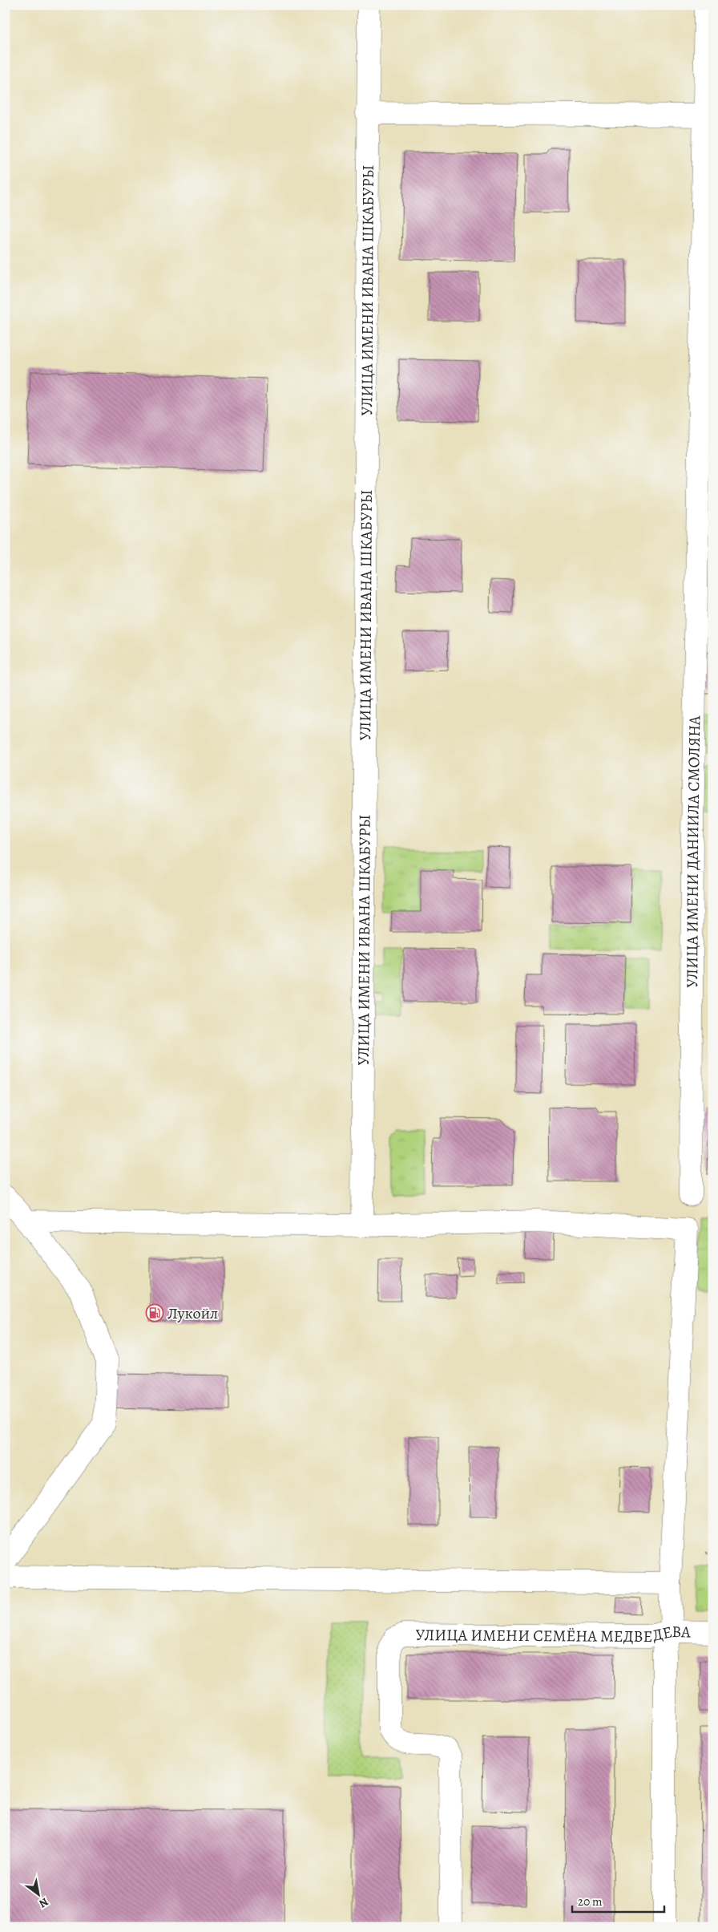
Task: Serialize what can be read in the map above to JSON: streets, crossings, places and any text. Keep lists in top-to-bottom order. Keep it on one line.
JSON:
{"streets":{"street":["УЛИЦА ИМЕНИ ИВАНА ШКАБУРЫ","УЛИЦА ИМЕНИ ДАНИИЛА СМОЛЯНА","УЛИЦА ИМЕНИ СЕМЁНА МЕДВЕДЕВА"]},"places":{"fuel station":["Лукойл"]},"scale_bar":"20 m","north":"bottom right"}
